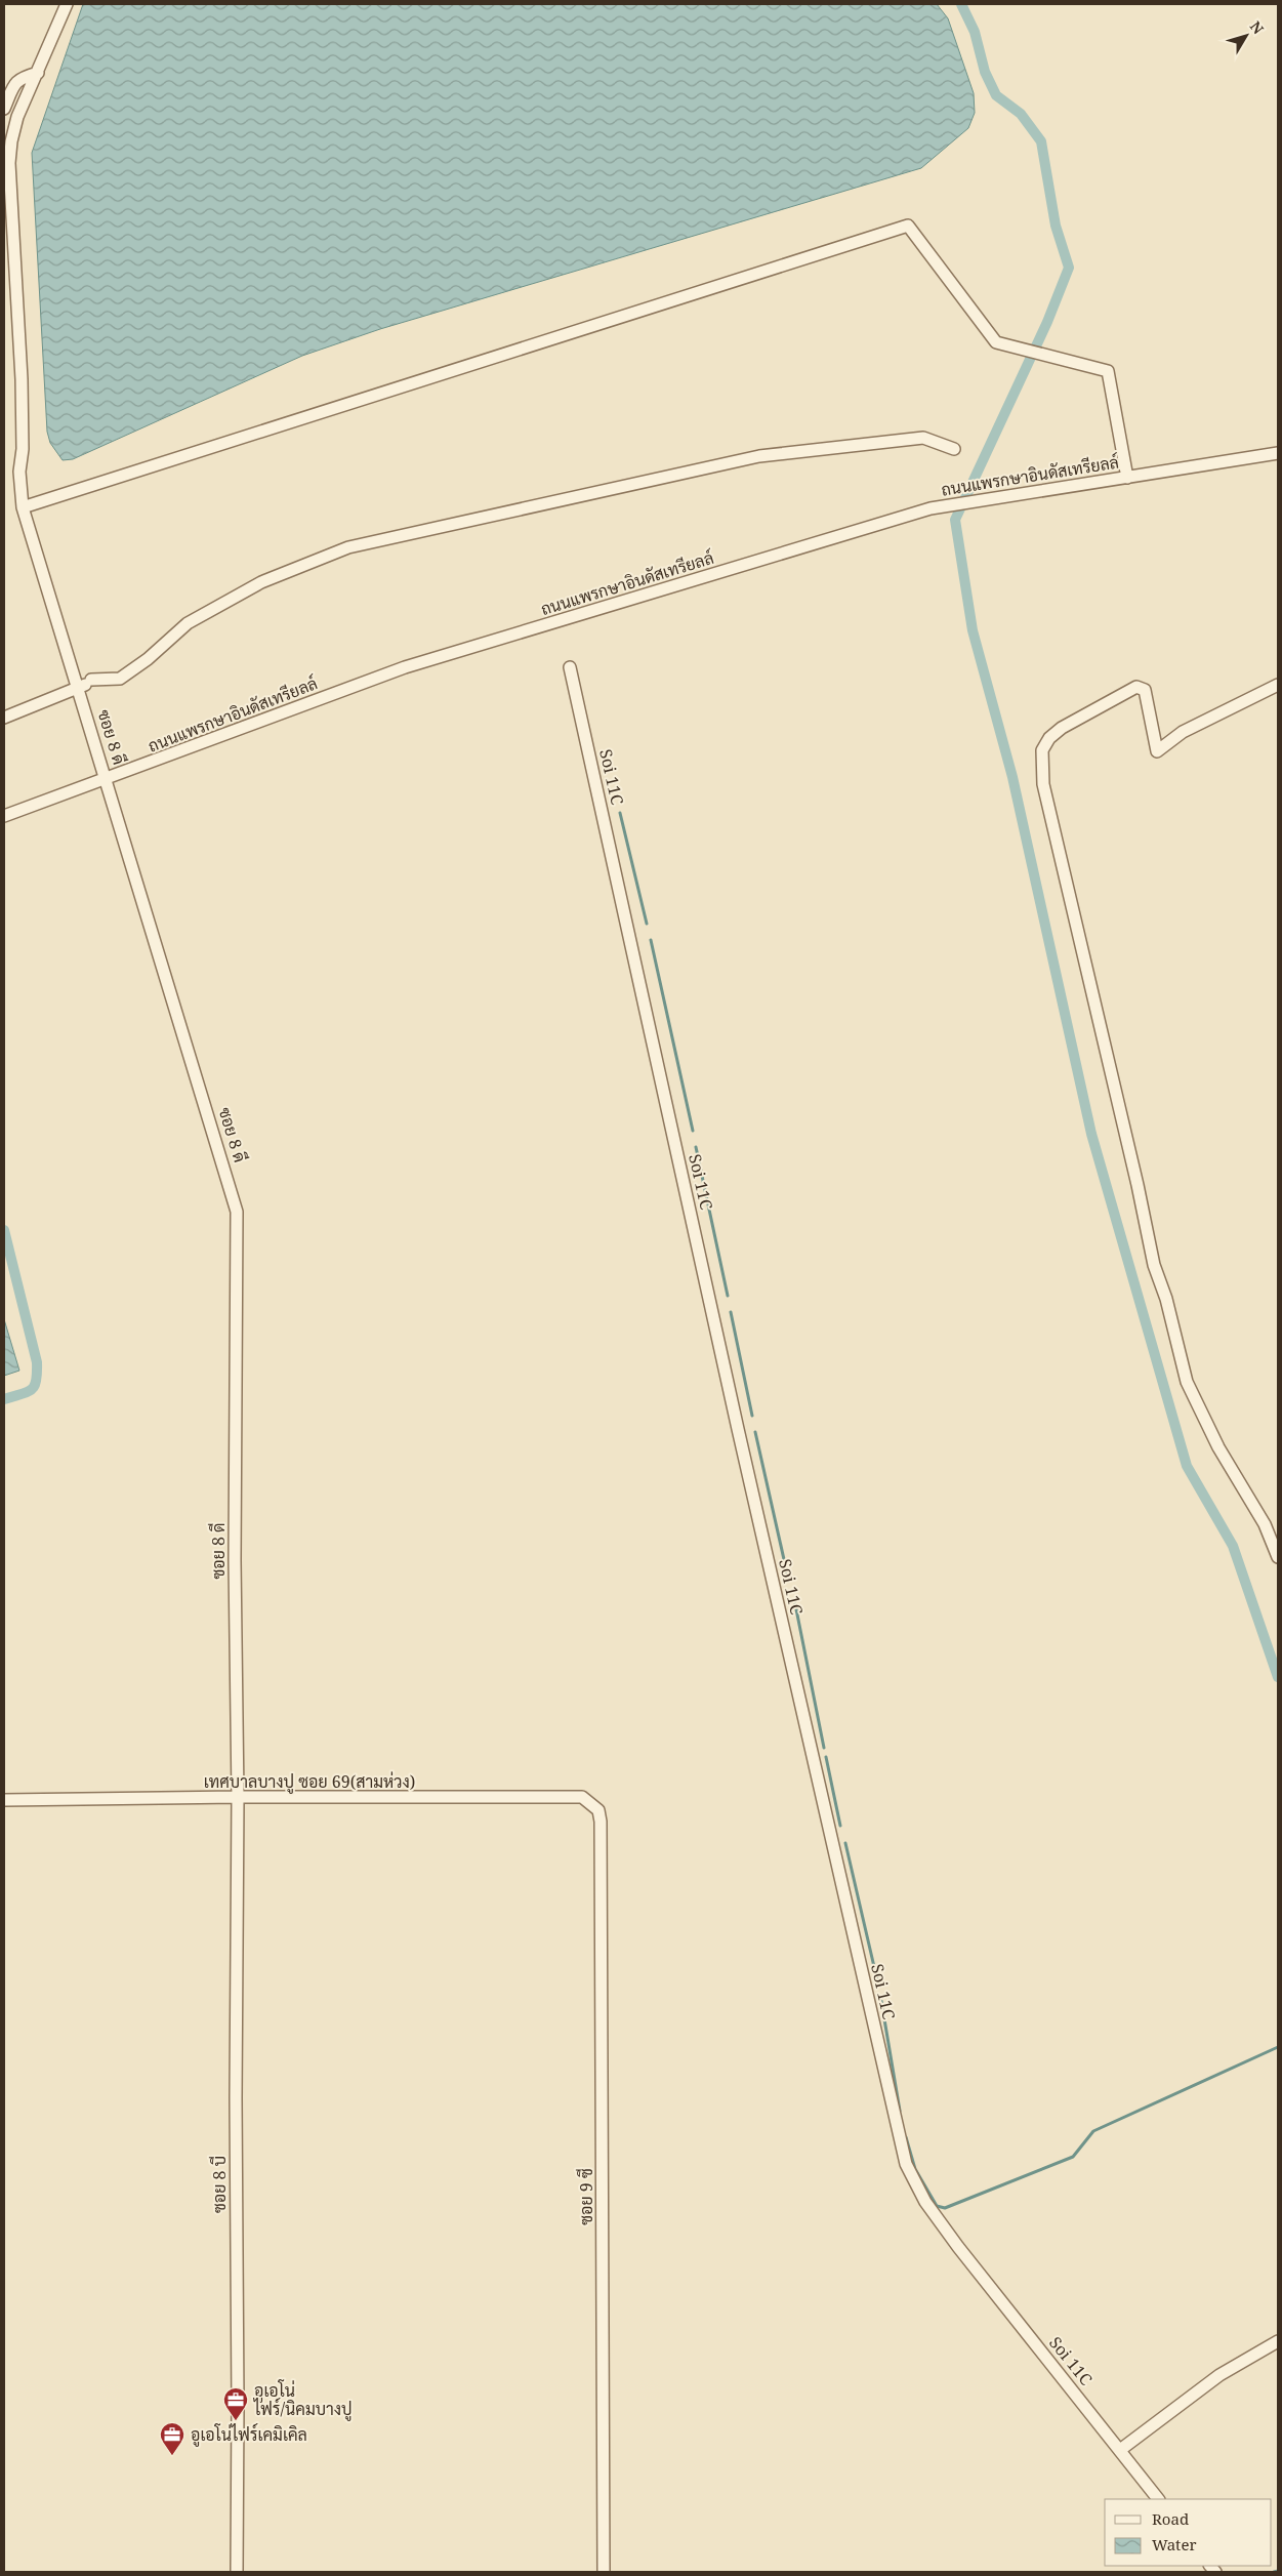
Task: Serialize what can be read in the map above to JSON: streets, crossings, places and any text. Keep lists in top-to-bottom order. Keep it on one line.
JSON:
{"streets":{"street":["ถนนแพรกษาอินดัสเทรียลล์","ซอย 8 ดี","Soi 11C","เทศบาลบางปู ซอย 69(สามห่วง)","ซอย 8 บี","ซอย 9 ซี"]},"crossings":[["ถนนแพรกษาอินดัสเทรียลล์","ซอย 8 ดี"],["ซอย 8 ดี","เทศบาลบางปู ซอย 69(สามห่วง)"],["ซอย 8 ดี","ซอย 8 บี"],["เทศบาลบางปู ซอย 69(สามห่วง)","ซอย 8 บี"],["เทศบาลบางปู ซอย 69(สามห่วง)","ซอย 9 ซี"]],"places":{"office":["อูเอโน่ ไฟร์/นิคมบางปู","อูเอโน่ไฟร์เคมิเคิล"]},"legend":["Road","Water"],"north":"top right"}
